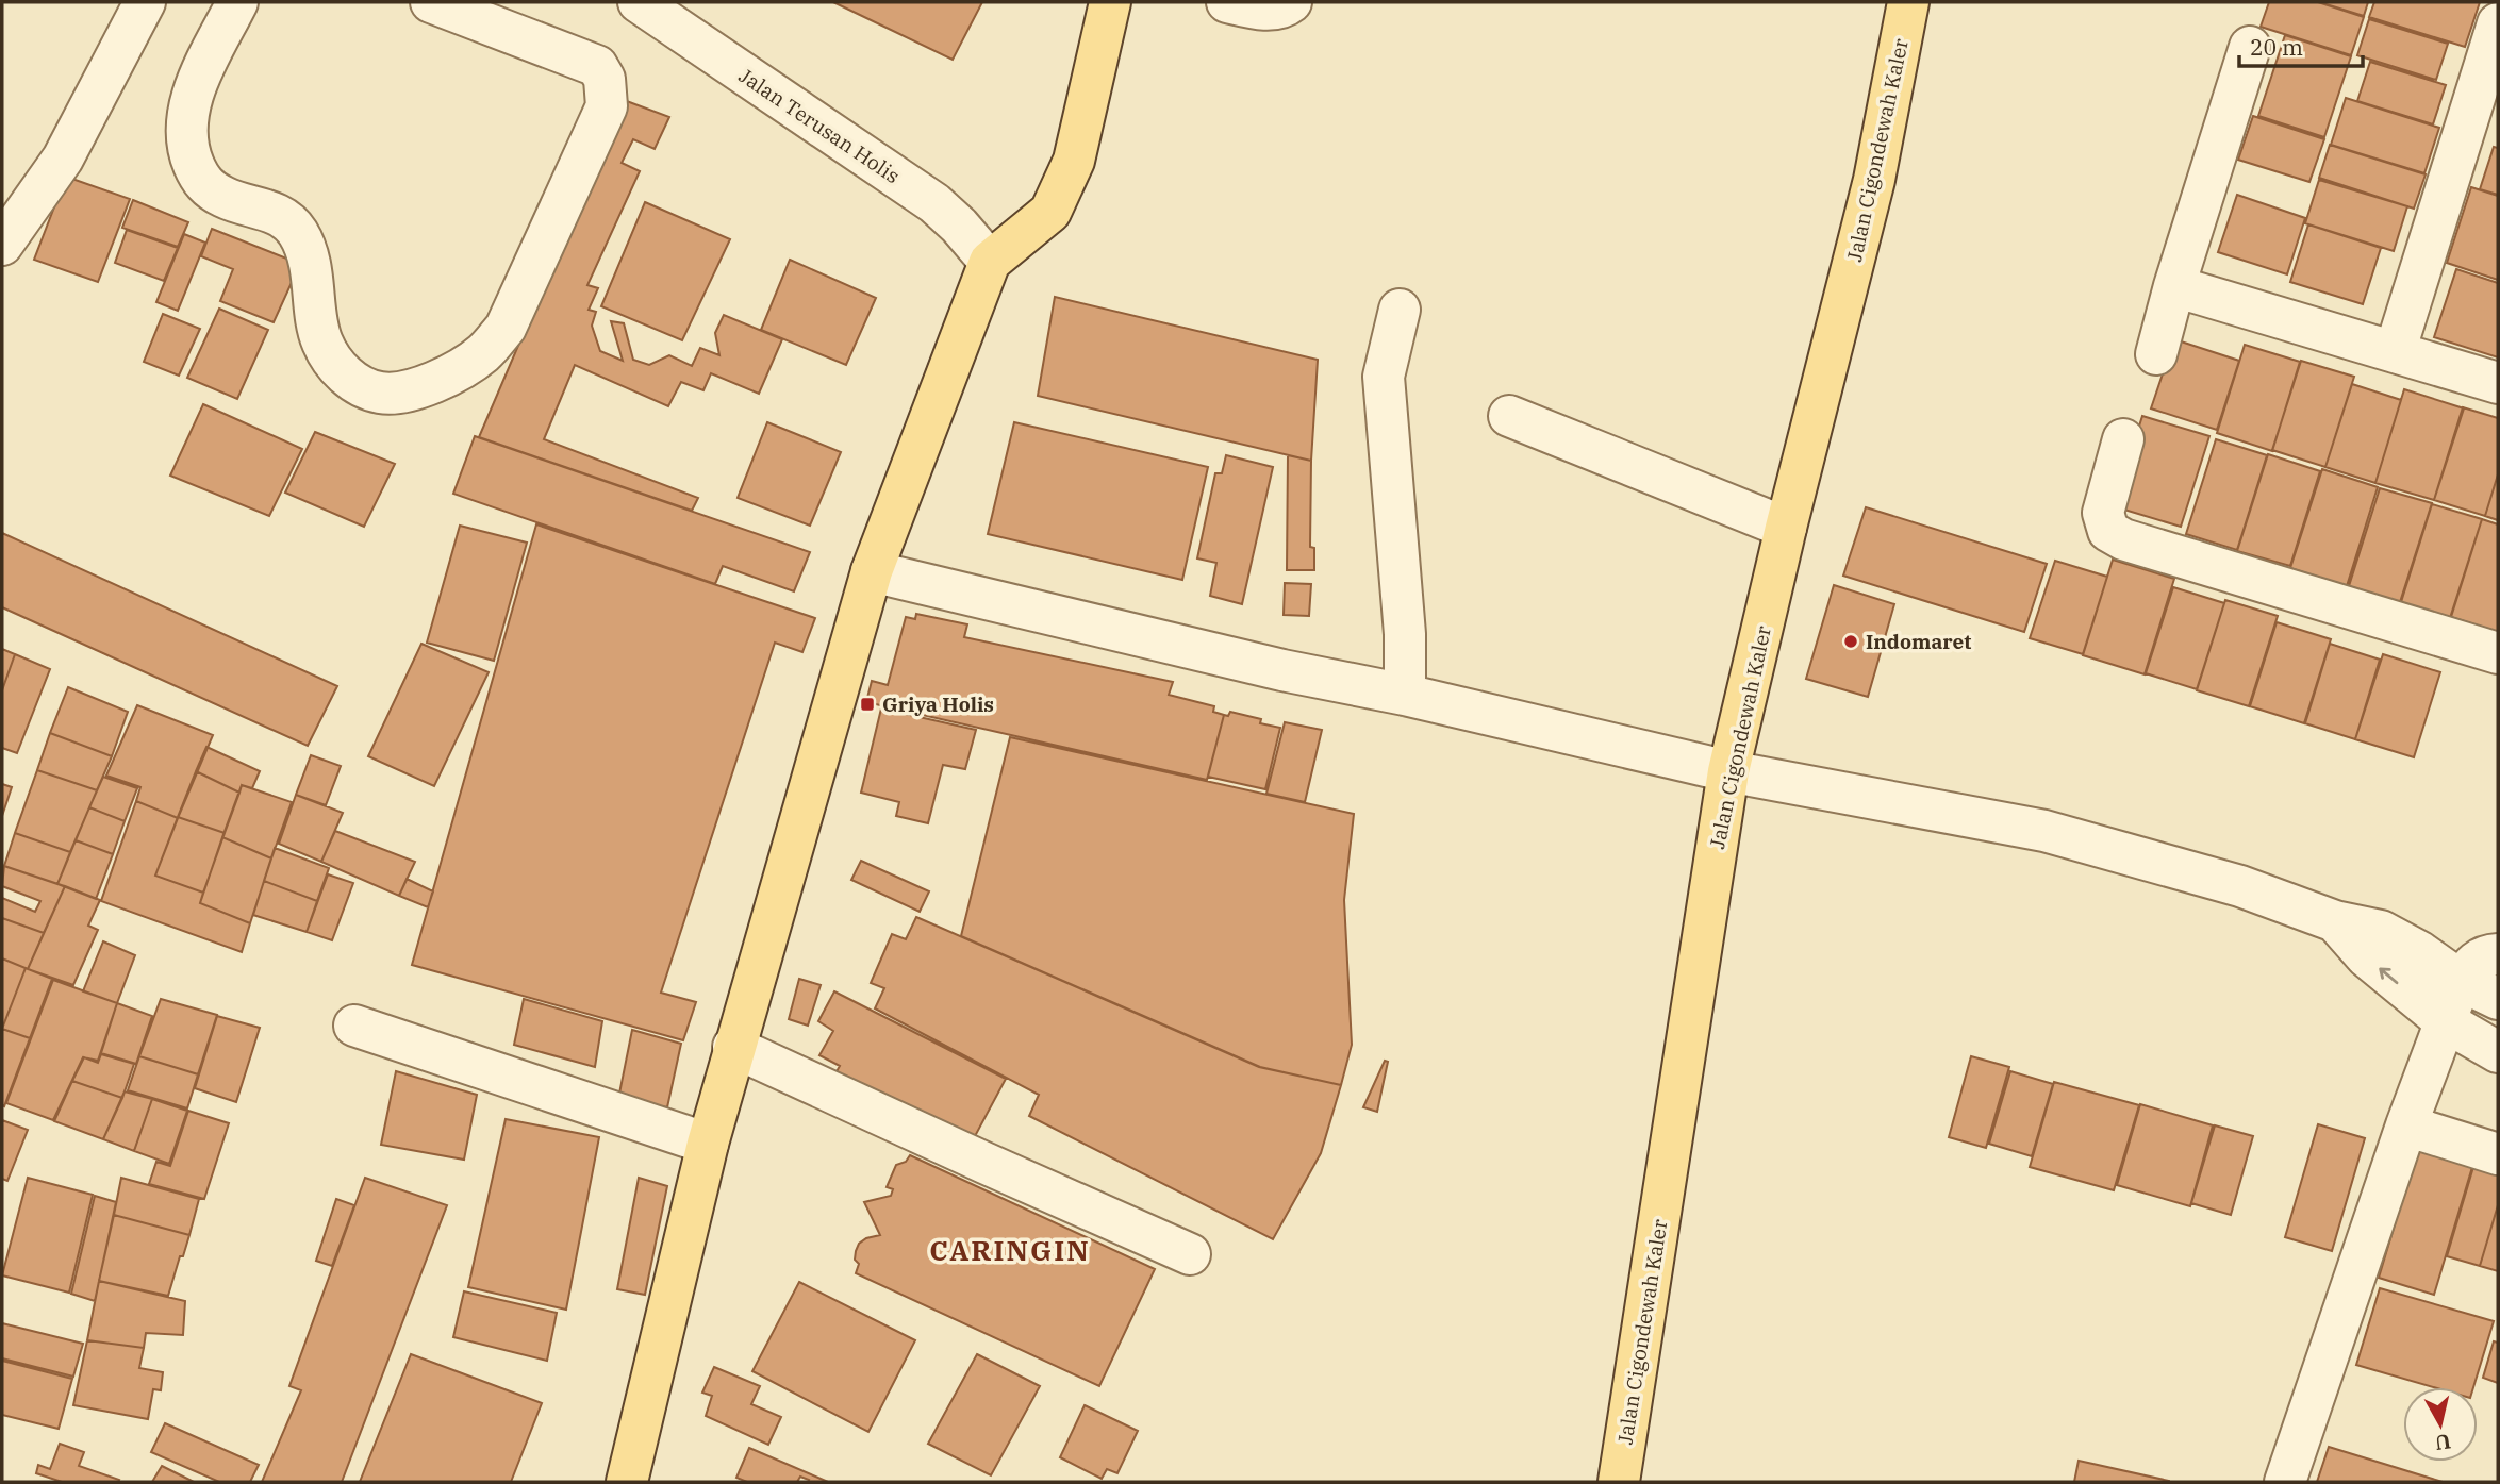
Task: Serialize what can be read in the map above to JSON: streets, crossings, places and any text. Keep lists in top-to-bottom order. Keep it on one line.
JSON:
{"streets":{"main road":["Jalan Cigondewah Kaler"],"street":["Jalan Terusan Holis"]},"districts":["CARINGIN"],"places":{"other":["Indomaret"],"transit":["Griya Holis"]},"scale_bar":"20 m","north":"bottom"}
